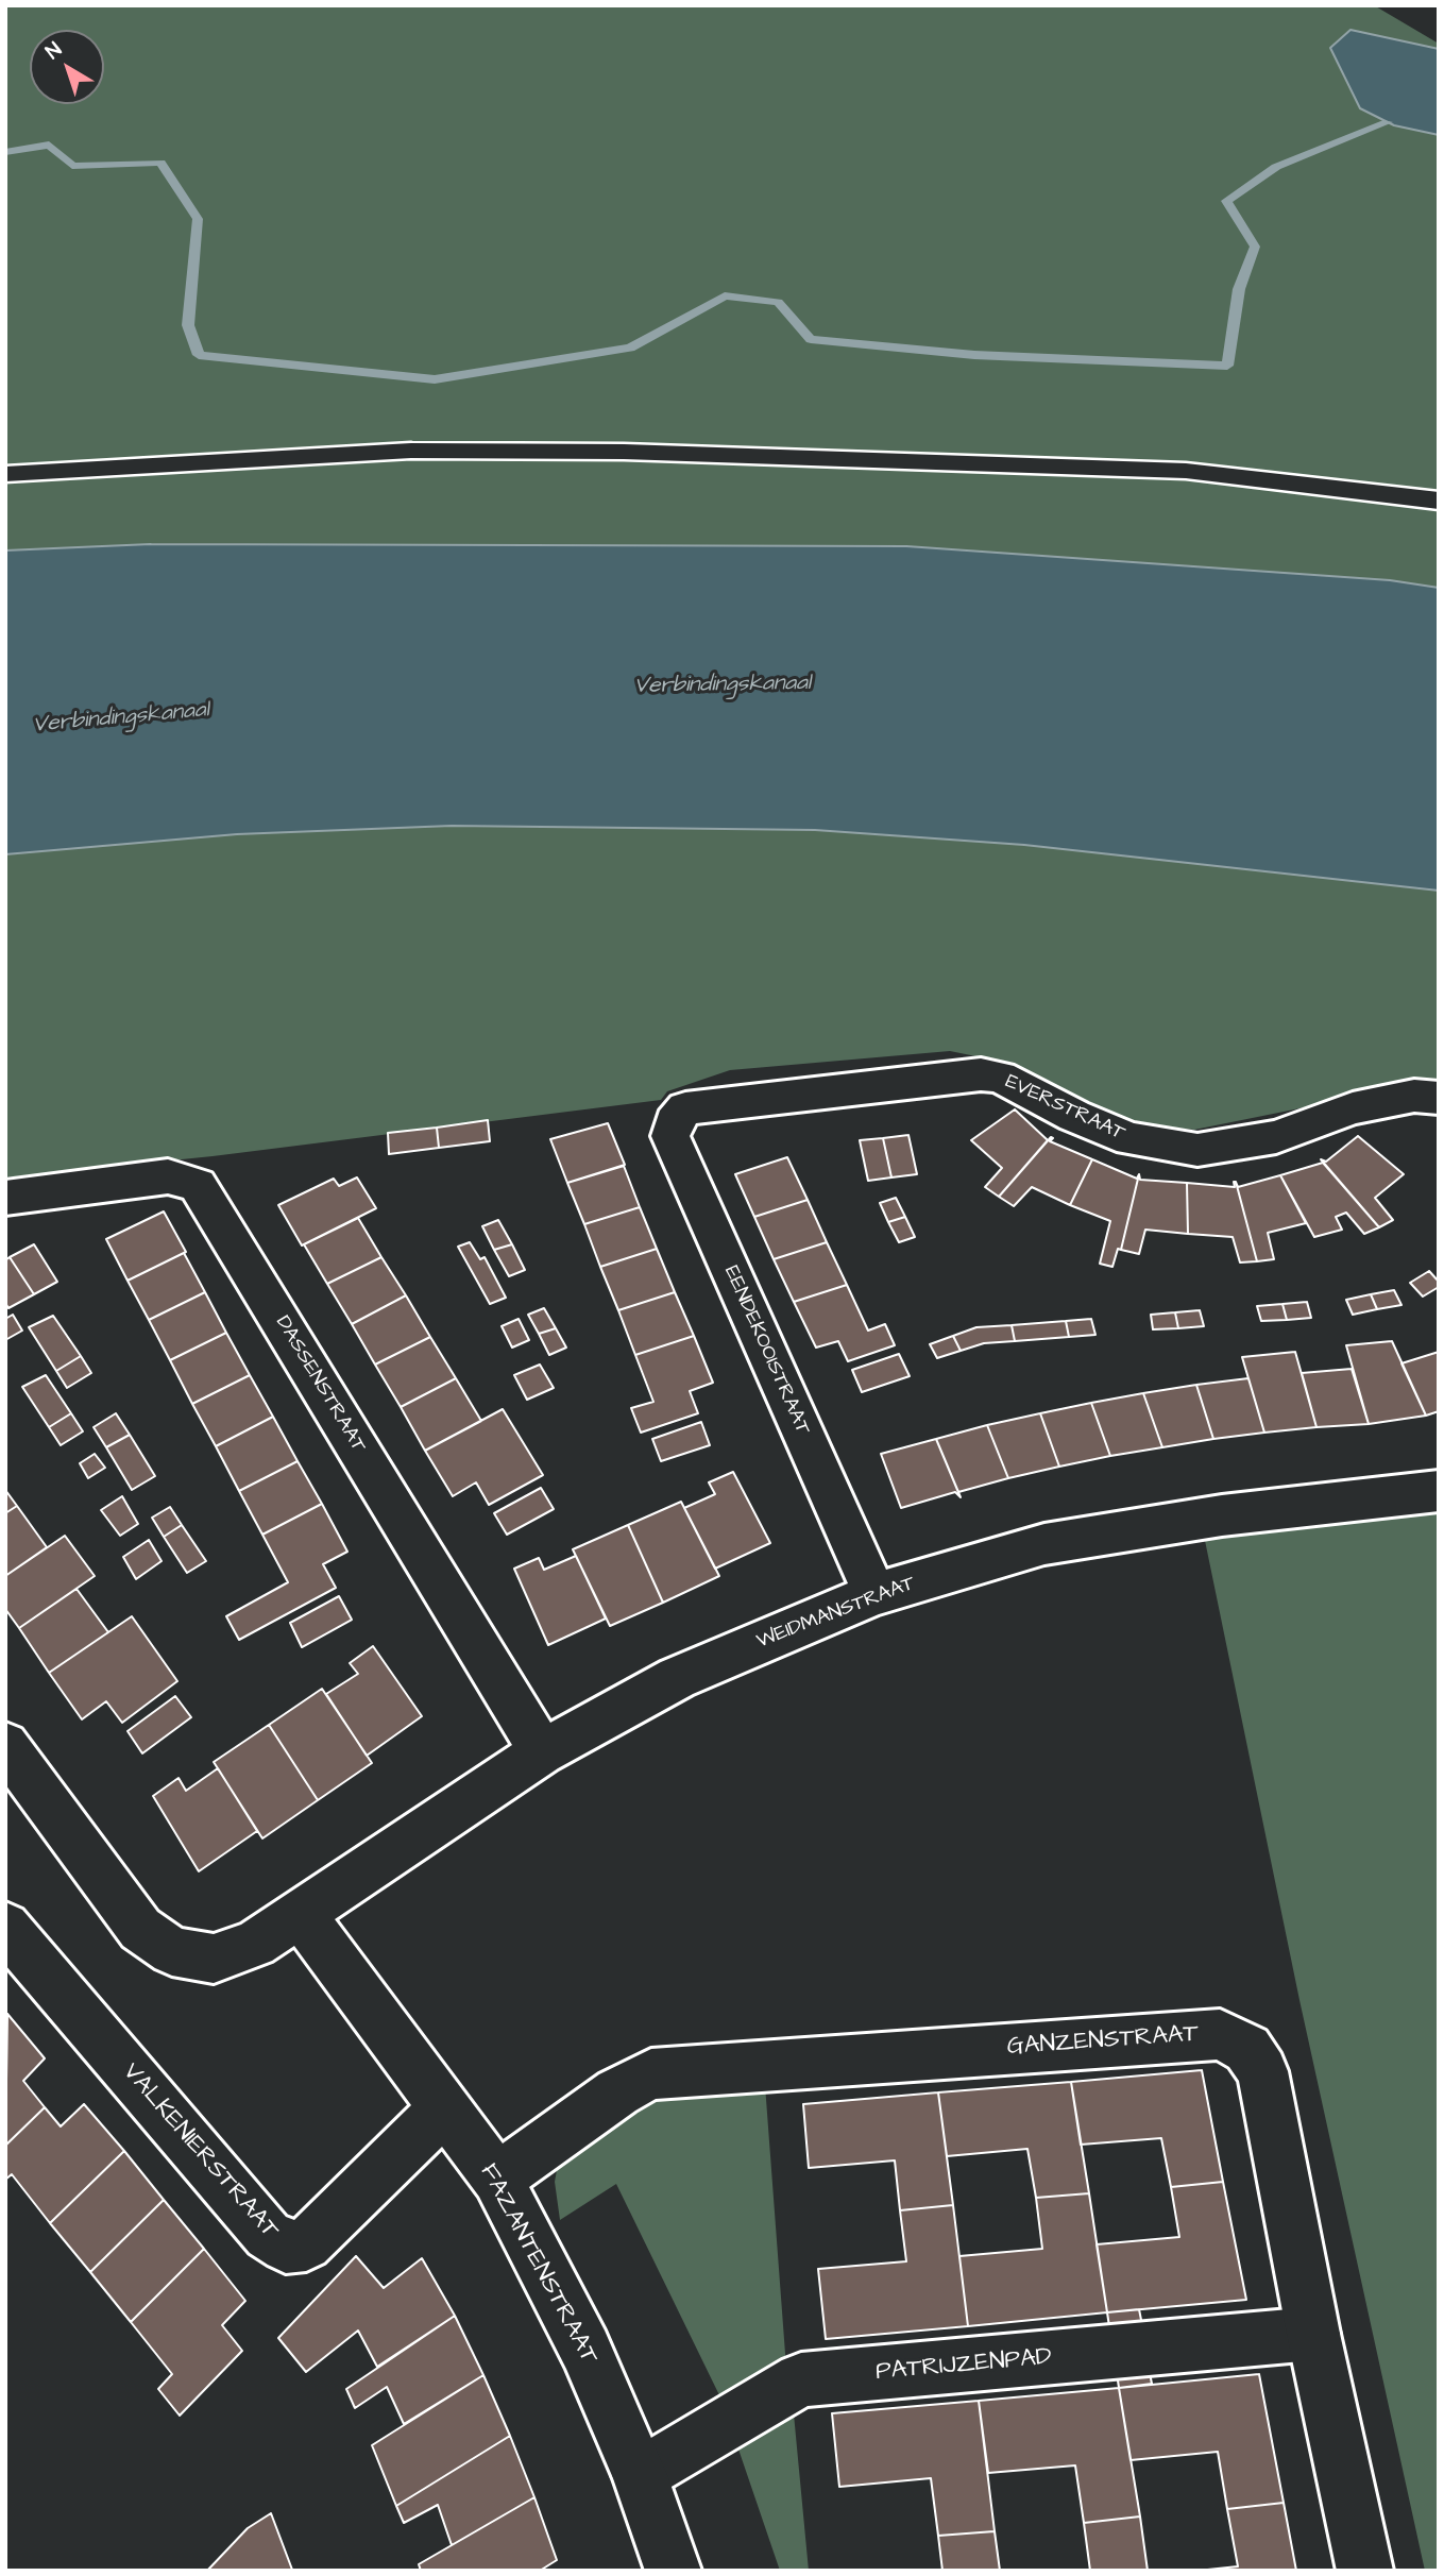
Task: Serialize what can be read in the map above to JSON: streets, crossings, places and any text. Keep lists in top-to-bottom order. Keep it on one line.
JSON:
{"streets":{"street":["EVERSTRAAT","EENDEKOOISTRAAT","DASSENSTRAAT","WEIDMANSTRAAT","GANZENSTRAAT","VALKENIERSTRAAT","FAZANTENSTRAAT","PATRIJZENPAD"]},"crossings":[["EVERSTRAAT","EENDEKOOISTRAAT"],["EENDEKOOISTRAAT","WEIDMANSTRAAT"],["DASSENSTRAAT","WEIDMANSTRAAT"],["WEIDMANSTRAAT","FAZANTENSTRAAT"],["GANZENSTRAAT","FAZANTENSTRAAT"],["GANZENSTRAAT","PATRIJZENPAD"],["VALKENIERSTRAAT","FAZANTENSTRAAT"],["FAZANTENSTRAAT","PATRIJZENPAD"]],"water":["Verbindingskanaal"],"north":"top left"}
